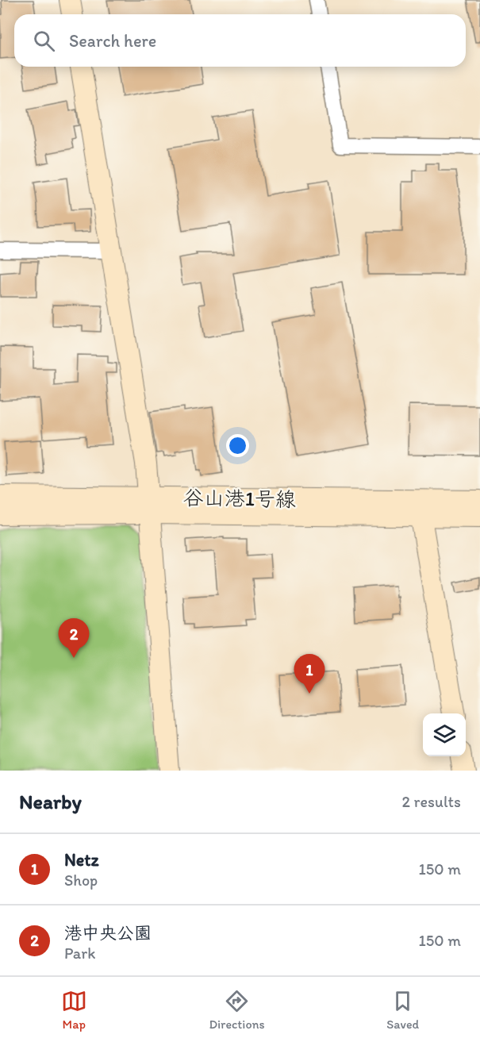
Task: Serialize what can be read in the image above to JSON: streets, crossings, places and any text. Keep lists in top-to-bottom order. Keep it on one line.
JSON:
{"streets":{"street":["谷山港1号線"]},"page":{"search":"Search here","pins":["2","1"],"heading":["Nearby","2 results"],"list":[{"mark":"1","name":"Netz","note":"Shop","value":"150 m"},{"mark":"2","name":"港中央公園","note":"Park","value":"150 m"}],"nav":["Map","Directions","Saved"]}}
